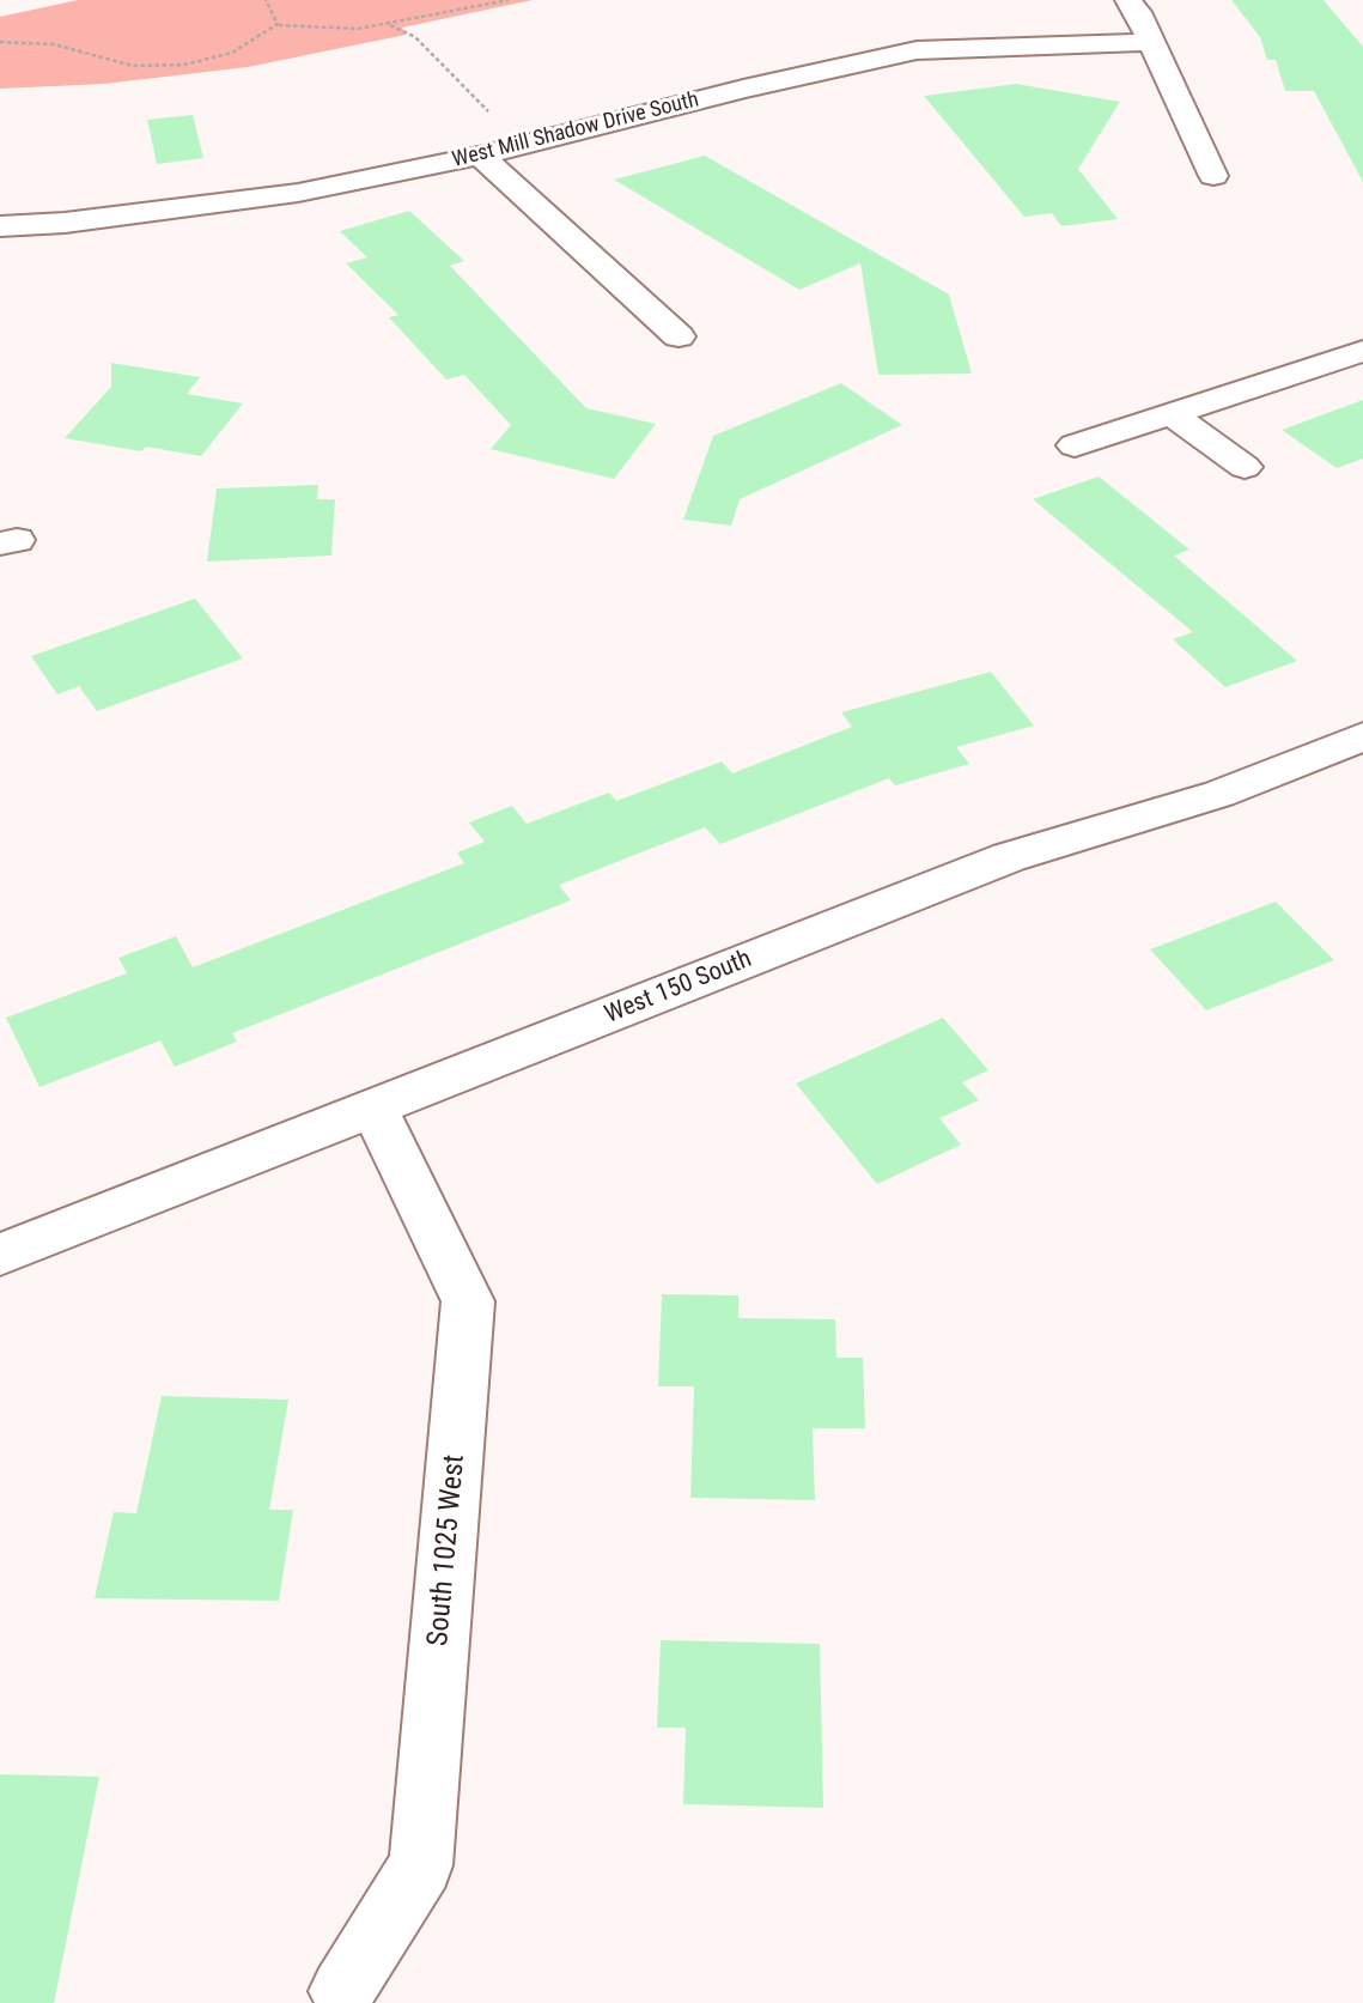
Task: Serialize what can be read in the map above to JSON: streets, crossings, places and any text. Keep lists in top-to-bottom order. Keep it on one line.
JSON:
{"streets":{"street":["West Mill Shadow Drive South","West 150 South","South 1025 West"]},"crossings":[["West 150 South","South 1025 West"]]}
